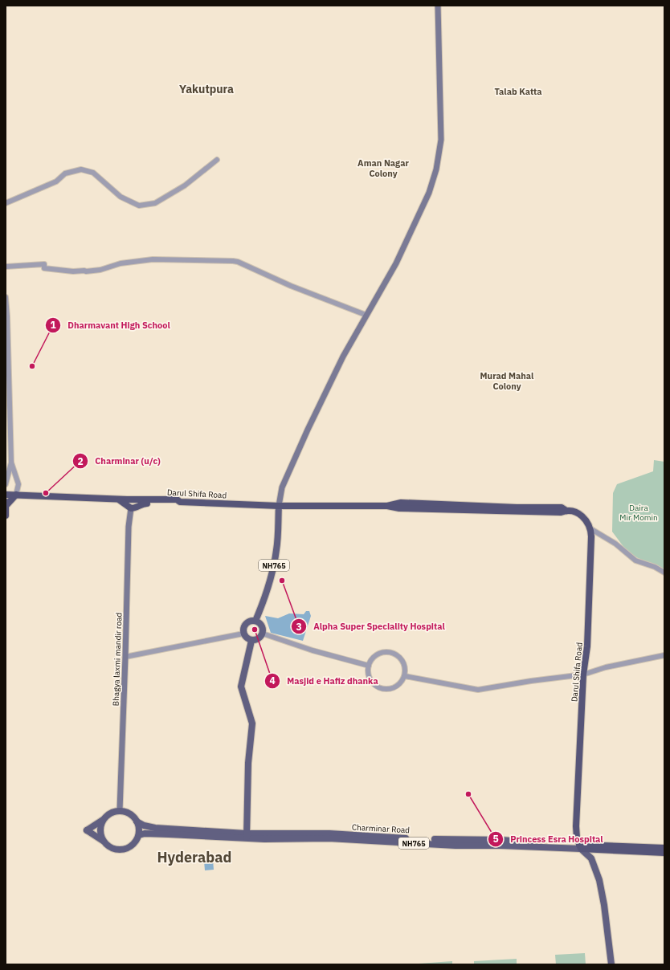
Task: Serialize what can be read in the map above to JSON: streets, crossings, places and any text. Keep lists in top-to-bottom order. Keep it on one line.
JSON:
{"streets":{"highway":["Darul Shifa Road","NH765","Charminar Road"],"main road":["Bhagya laxmi mandir road"]},"crossings":[["Darul Shifa Road","NH765"],["Darul Shifa Road","Charminar Road"],["Bhagya laxmi mandir road","Charminar Road"]],"districts":["Yakutpura","Talab Katta","Aman Nagar Colony","Murad Mahal Colony","Hyderabad"],"parks":["Daira Mir Momin"],"places":["Dharmavant High School","Charminar (u/c)","Alpha Super Speciality Hospital","Masjid e Hafiz dhanka","Princess Esra Hospital"]}
